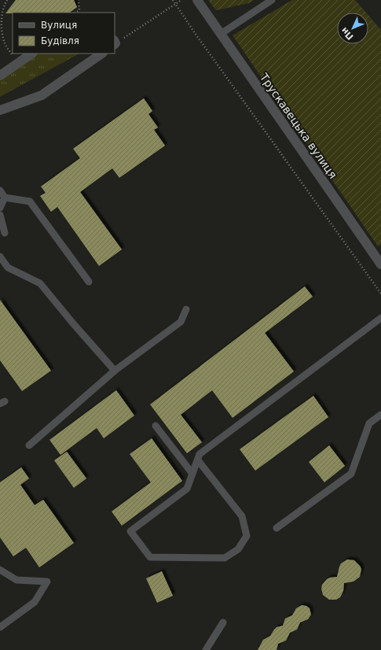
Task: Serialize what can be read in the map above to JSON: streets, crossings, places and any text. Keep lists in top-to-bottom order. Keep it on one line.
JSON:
{"streets":{"street":["Трускавецька вулиця"]},"legend":["Вулиця","Будівля"],"north":"bottom left"}
